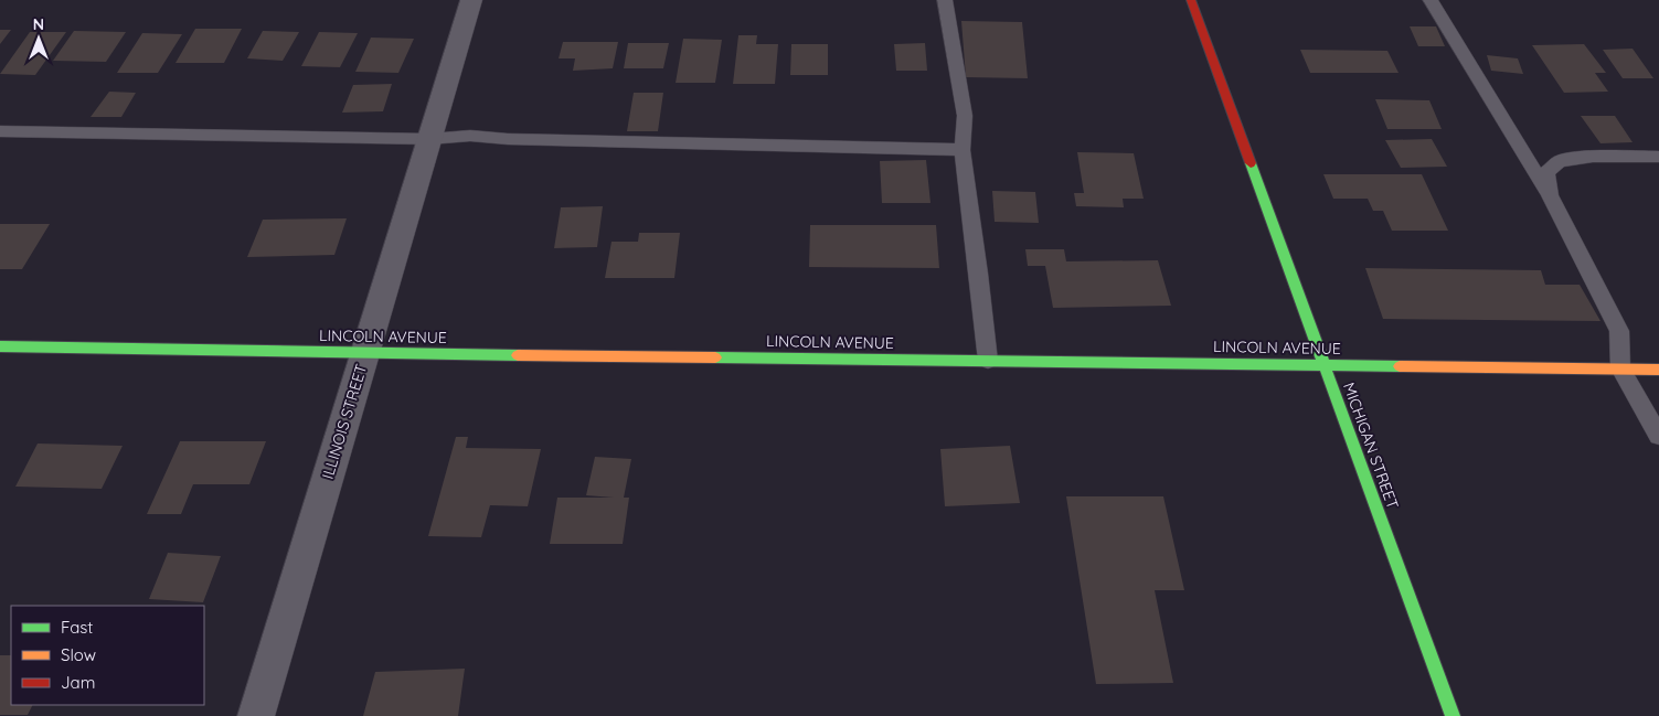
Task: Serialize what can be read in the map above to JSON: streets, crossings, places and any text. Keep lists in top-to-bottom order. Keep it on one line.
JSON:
{"streets":{"street":["LINCOLN AVENUE","ILLINOIS STREET","MICHIGAN STREET"]},"crossings":[["LINCOLN AVENUE","ILLINOIS STREET"],["LINCOLN AVENUE","MICHIGAN STREET"]],"legend":["Fast","Slow","Jam"],"north":"top"}
